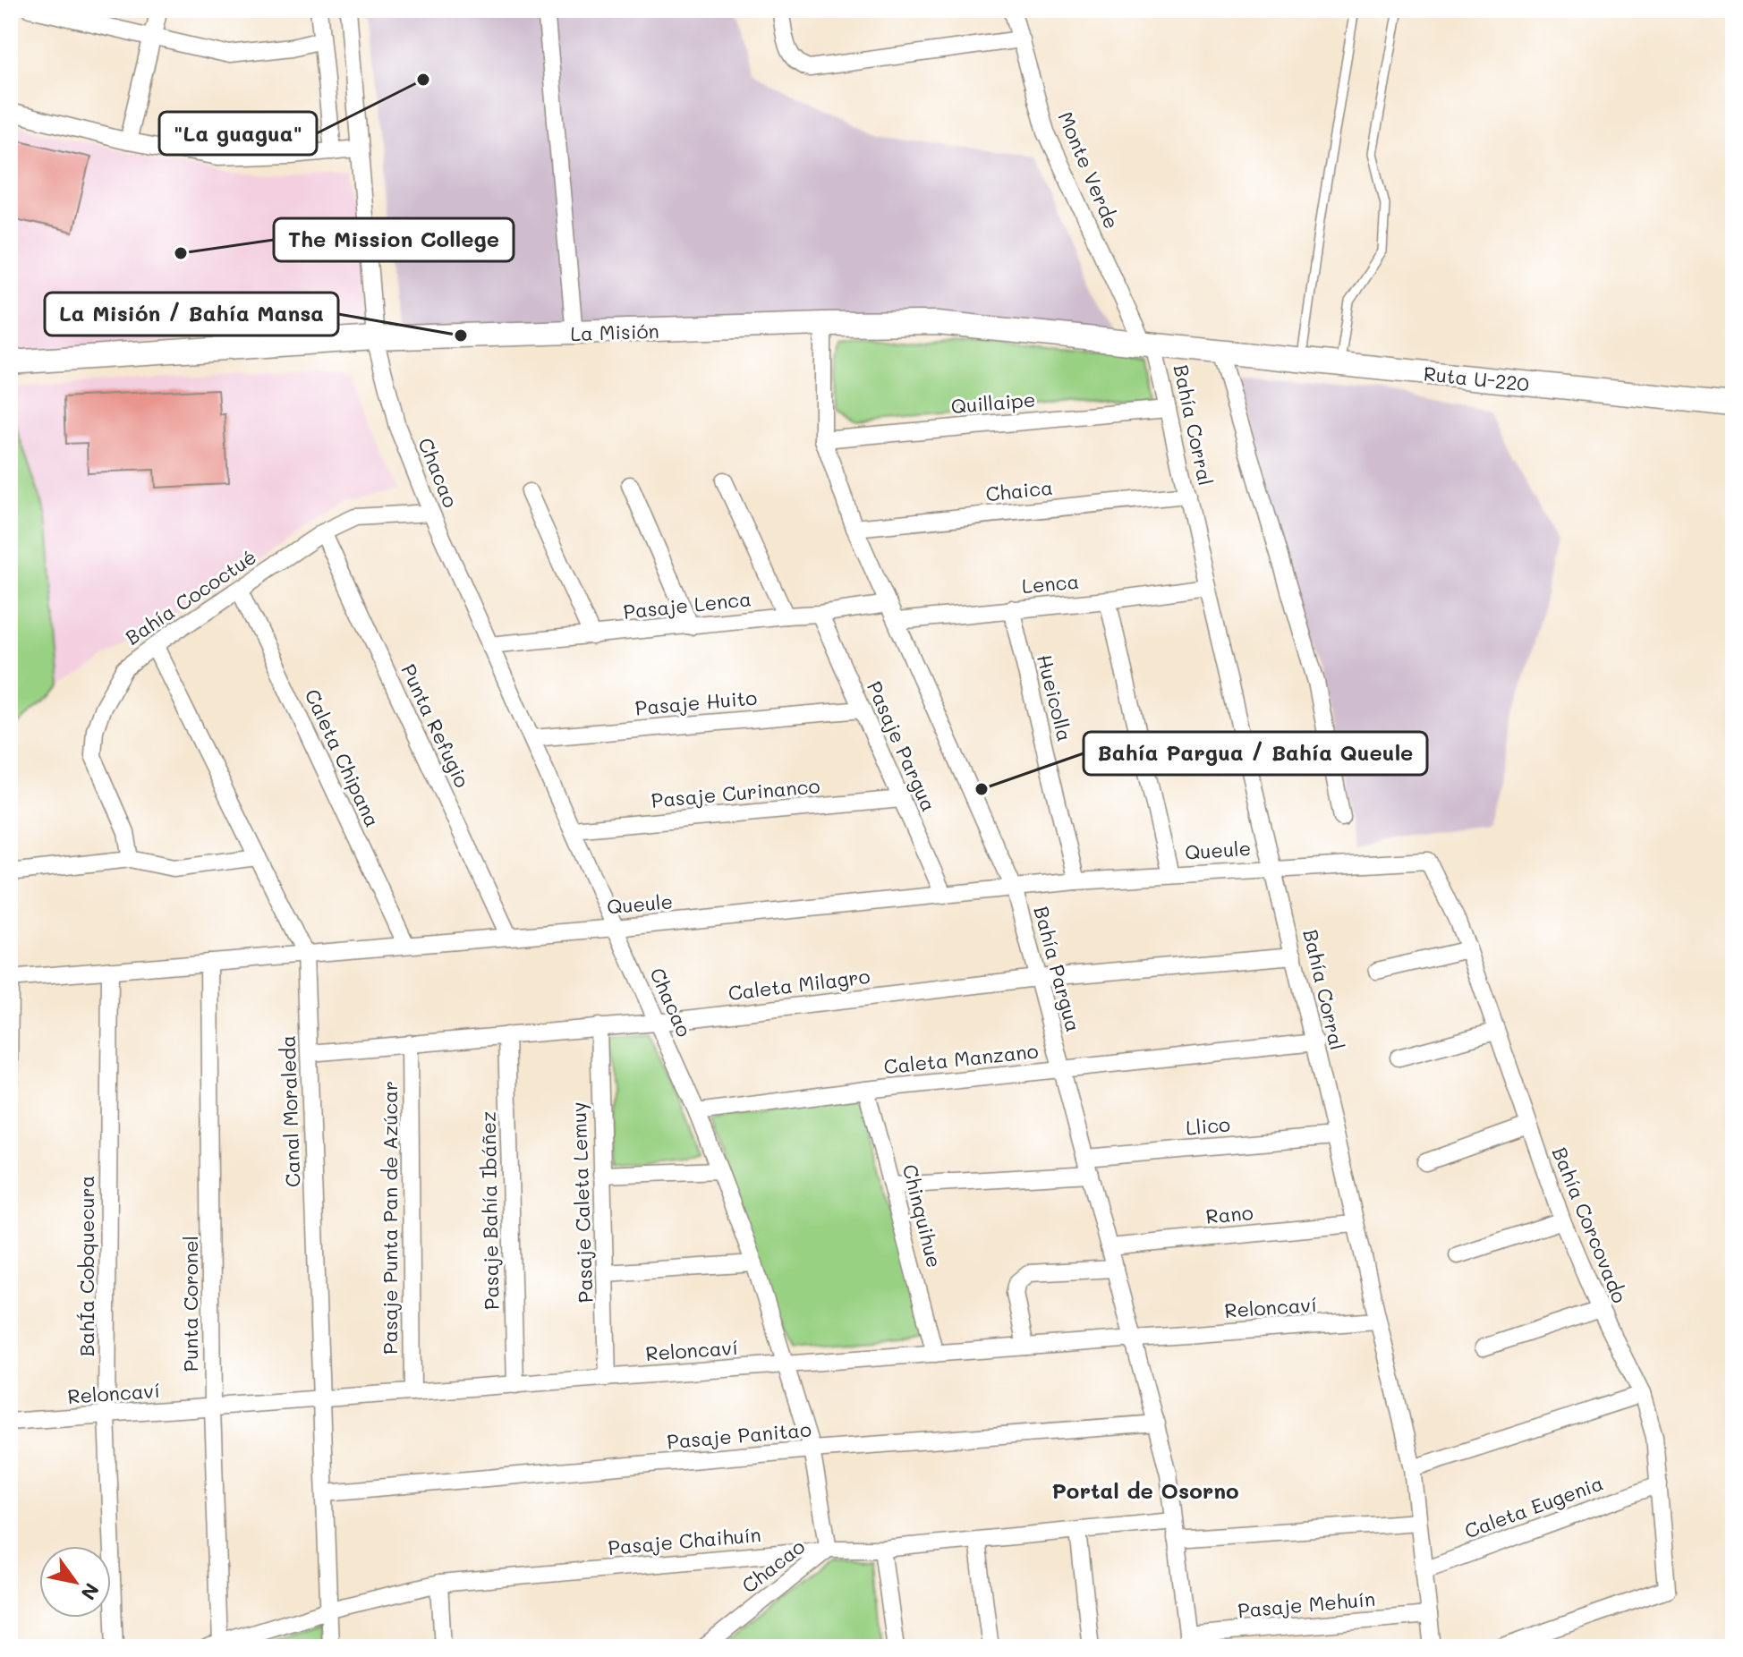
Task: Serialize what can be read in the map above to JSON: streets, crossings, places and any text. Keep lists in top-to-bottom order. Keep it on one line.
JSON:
{"streets":{"street":["Monte Verde","La Misión","Ruta U-220","Quillaipe","Bahía Corral","Chacao","Chaica","Lenca","Bahía Cococtué","Pasaje Lenca","Hueicolla","Pasaje Huito","Punta Refugio","Pasaje Pargua","Caleta Chipana","Pasaje Curinanco","Queule","Bahía Pargua","Caleta Milagro","Caleta Manzano","Canal Moraleda","Llico","Pasaje Caleta Lemuy","Pasaje Bahía Ibáñez","Rano","Chinquihue","Pasaje Punta Pan de Azúcar","Bahía Corcovado","BahÍa Cobquecura","Punta Coronel","Reloncaví","Pasaje Panitao","Caleta Eugenia","Pasaje Chaihuín","Pasaje Mehuín"]},"crossings":[["Monte Verde","La Misión"],["Monte Verde","Bahía Corral"],["La Misión","Ruta U-220"],["La Misión","Bahía Corral"],["La Misión","Chacao"],["La Misión","Bahía Pargua"],["Quillaipe","Bahía Corral"],["Quillaipe","Bahía Pargua"],["Bahía Corral","Chaica"],["Bahía Corral","Lenca"],["Bahía Corral","Queule"],["Bahía Corral","Caleta Milagro"],["Bahía Corral","Caleta Manzano"],["Bahía Corral","Llico"],["Bahía Corral","Rano"],["Bahía Corral","Bahía Corcovado"],["Bahía Corral","Reloncaví"],["Bahía Corral","Caleta Eugenia"],["Bahía Corral","Pasaje Mehuín"],["Chacao","Bahía Cococtué"],["Chacao","Pasaje Lenca"],["Chacao","Pasaje Huito"],["Chacao","Pasaje Curinanco"],["Chacao","Queule"],["Chacao","Caleta Milagro"],["Chacao","Caleta Manzano"],["Chacao","Reloncaví"],["Chacao","Pasaje Panitao"],["Chacao","Pasaje Chaihuín"],["Chaica","Bahía Pargua"],["Lenca","Hueicolla"],["Lenca","Bahía Pargua"],["Bahía Cococtué","Punta Refugio"],["Bahía Cococtué","Caleta Chipana"],["Bahía Cococtué","Canal Moraleda"],["Pasaje Lenca","Pasaje Pargua"],["Pasaje Lenca","Bahía Pargua"],["Hueicolla","Queule"],["Pasaje Huito","Pasaje Pargua"],["Punta Refugio","Queule"],["Pasaje Pargua","Pasaje Curinanco"],["Pasaje Pargua","Queule"],["Caleta Chipana","Queule"],["Queule","Bahía Pargua"],["Queule","Canal Moraleda"],["Queule","Bahía Corcovado"],["Queule","BahÍa Cobquecura"],["Queule","Punta Coronel"],["Bahía Pargua","Caleta Milagro"],["Bahía Pargua","Caleta Manzano"],["Bahía Pargua","Llico"],["Bahía Pargua","Rano"],["Bahía Pargua","Reloncaví"],["Bahía Pargua","Pasaje Panitao"],["Bahía Pargua","Pasaje Chaihuín"],["Bahía Pargua","Pasaje Mehuín"],["Caleta Milagro","Canal Moraleda"],["Caleta Milagro","Pasaje Caleta Lemuy"],["Caleta Milagro","Pasaje Bahía Ibáñez"],["Caleta Milagro","Pasaje Punta Pan de Azúcar"],["Caleta Manzano","Chinquihue"],["Canal Moraleda","Reloncaví"],["Canal Moraleda","Pasaje Panitao"],["Canal Moraleda","Pasaje Chaihuín"],["Llico","Chinquihue"],["Pasaje Caleta Lemuy","Reloncaví"],["Pasaje Bahía Ibáñez","Reloncaví"],["Chinquihue","Reloncaví"],["Pasaje Punta Pan de Azúcar","Reloncaví"],["Bahía Corcovado","Caleta Eugenia"],["BahÍa Cobquecura","Reloncaví"],["Punta Coronel","Reloncaví"],["Punta Coronel","Pasaje Chaihuín"]],"districts":["Portal de Osorno"],"places":["\"La guagua\"","The Mission College","La Misión / Bahía Mansa","Bahía Pargua / Bahía Queule"],"north":"bottom right"}
